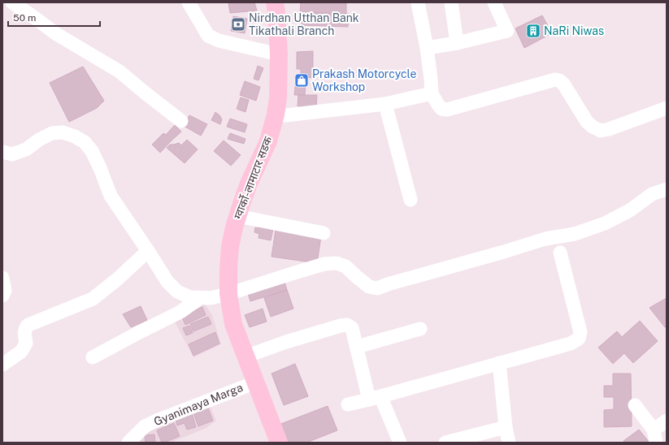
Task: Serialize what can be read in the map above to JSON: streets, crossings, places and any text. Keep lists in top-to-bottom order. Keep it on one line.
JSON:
{"streets":{"main road":["ग्वार्को-लामाटार सडक"],"street":["Gyanimaya Marga"]},"crossings":[["ग्वार्को-लामाटार सडक","Gyanimaya Marga"]],"places":{"bank":["Nirdhan Utthan Bank Tikathali Branch"],"building":["NaRi Niwas"],"shop":["Prakash Motorcycle Workshop"]},"scale_bar":"50 m"}
